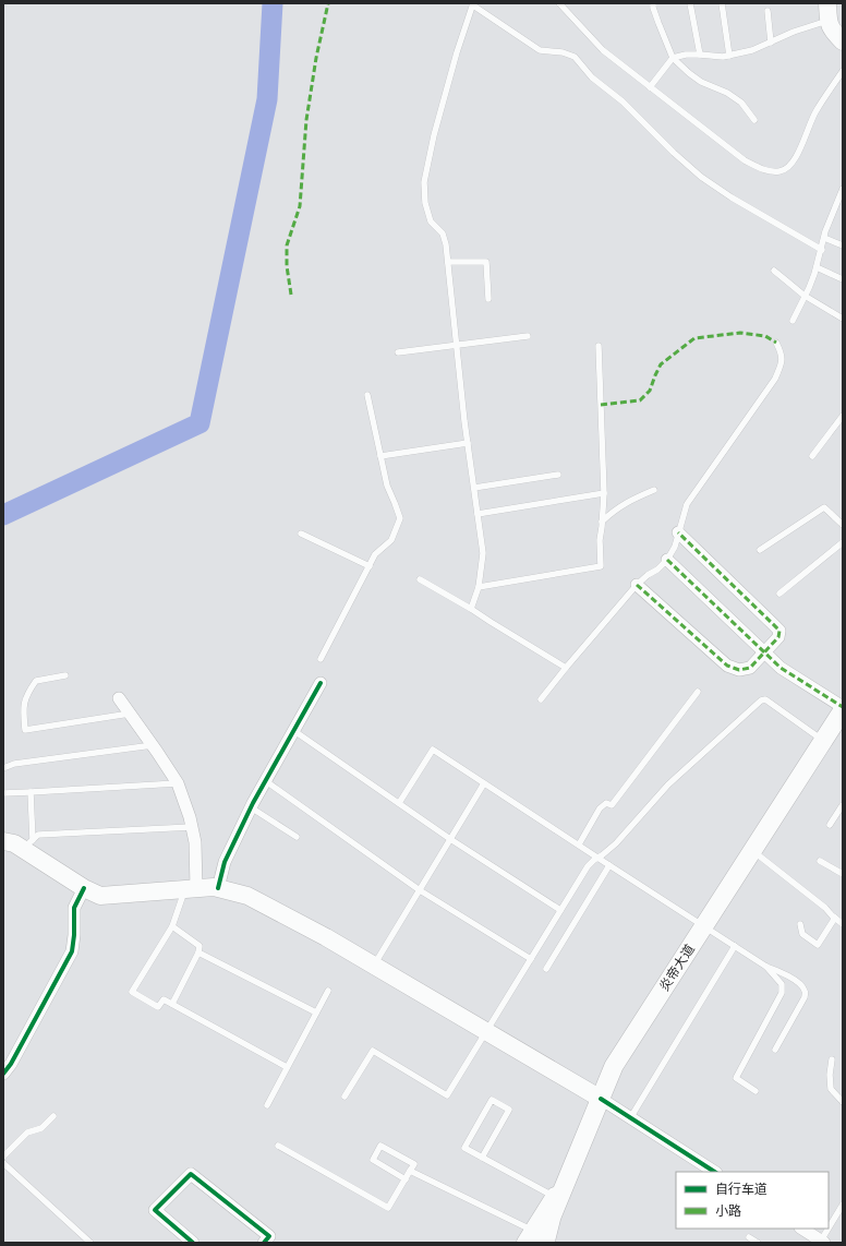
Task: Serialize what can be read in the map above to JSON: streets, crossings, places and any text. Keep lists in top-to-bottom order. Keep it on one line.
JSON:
{"streets":{"main road":["炎帝大道"]},"legend":["自行车道","小路"]}
